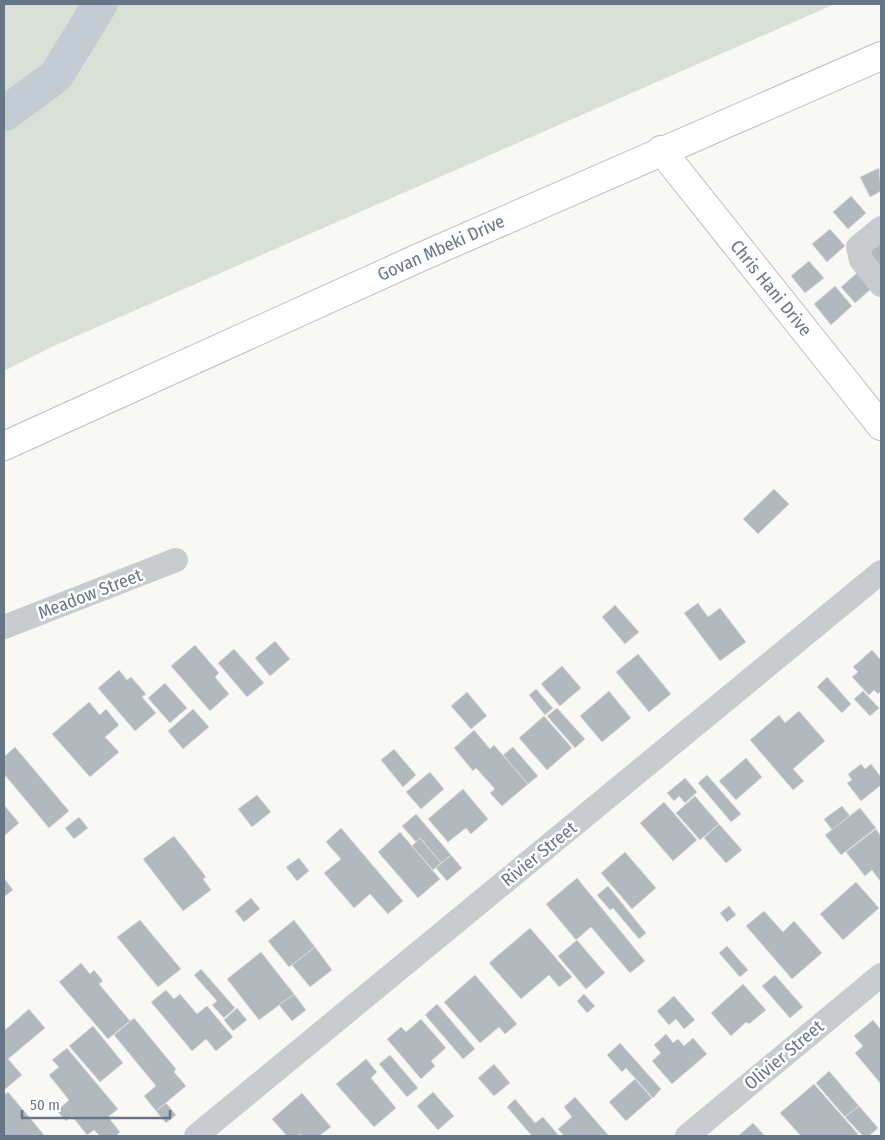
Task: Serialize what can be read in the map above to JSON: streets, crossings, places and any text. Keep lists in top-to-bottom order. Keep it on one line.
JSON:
{"streets":{"main road":["Govan Mbeki Drive","Chris Hani Drive"],"street":["Meadow Street","Rivier Street","Olivier Street"]},"crossings":[["Govan Mbeki Drive","Chris Hani Drive"]],"scale_bar":"50 m"}
